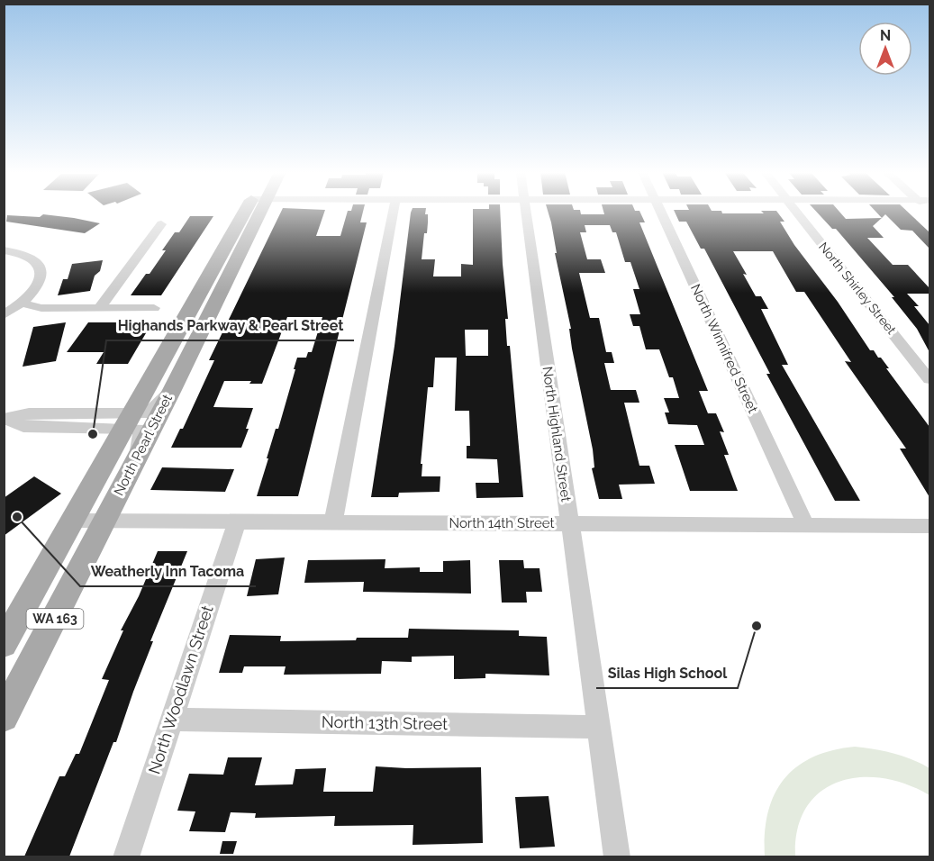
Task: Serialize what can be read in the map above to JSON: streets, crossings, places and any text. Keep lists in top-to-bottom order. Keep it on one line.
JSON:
{"streets":{"main road":["North Pearl Street","WA 163"],"street":["North Shirley Street","North Winnifred Street","North Highland Street","North 14th Street","North Woodlawn Street","North 13th Street"]},"crossings":[["North Winnifred Street","North 14th Street"],["North Highland Street","North 14th Street"],["North Highland Street","North 13th Street"],["North Pearl Street","North 14th Street"],["North 14th Street","North Woodlawn Street"],["North Woodlawn Street","North 13th Street"]],"places":["Highands Parkway & Pearl Street","Weatherly Inn Tacoma","Silas High School"],"north":"top"}
